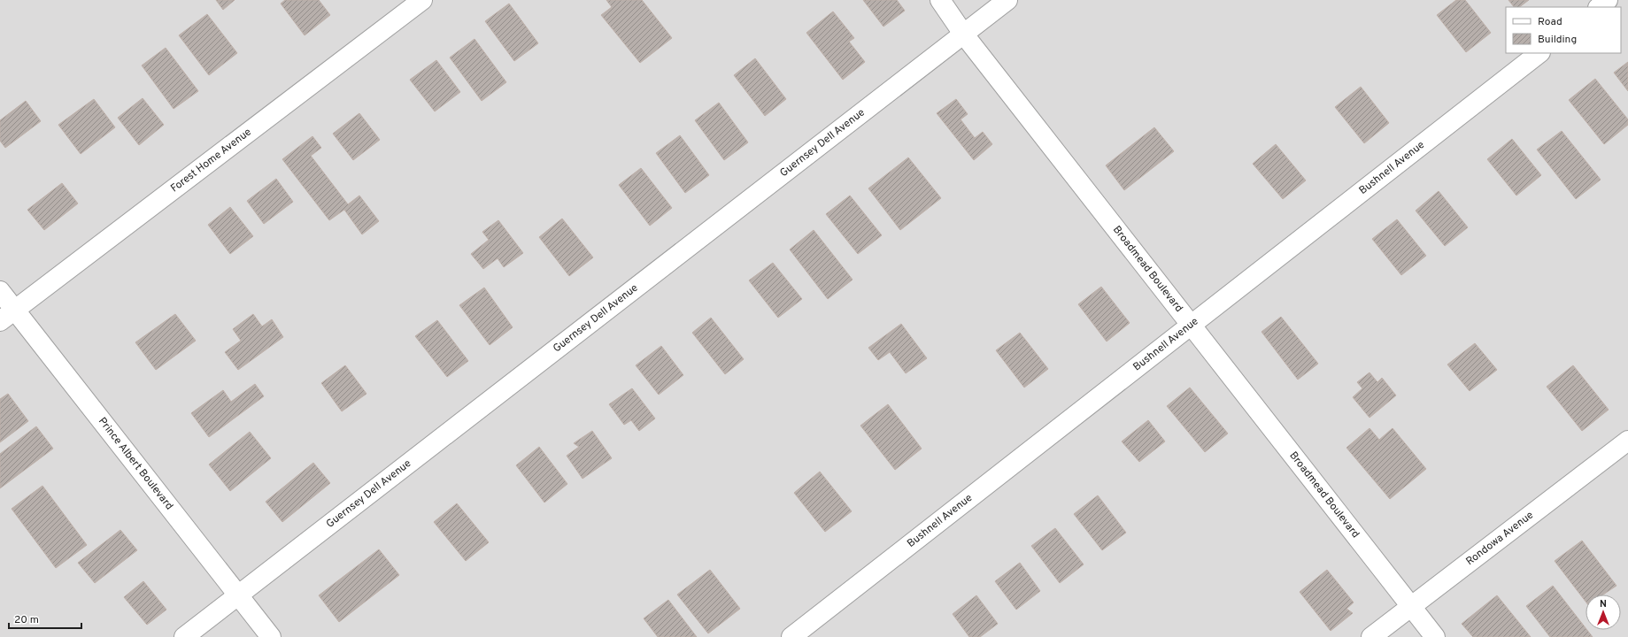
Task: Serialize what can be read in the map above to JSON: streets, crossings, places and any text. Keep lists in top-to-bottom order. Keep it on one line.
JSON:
{"streets":{"street":["Guernsey Dell Avenue","Forest Home Avenue","Bushnell Avenue","Broadmead Boulevard","Prince Albert Boulevard","Rondowa Avenue"]},"crossings":[["Guernsey Dell Avenue","Broadmead Boulevard"],["Guernsey Dell Avenue","Prince Albert Boulevard"],["Forest Home Avenue","Prince Albert Boulevard"],["Bushnell Avenue","Broadmead Boulevard"],["Broadmead Boulevard","Rondowa Avenue"]],"legend":["Road","Building"],"scale_bar":"20 m","north":"top"}
